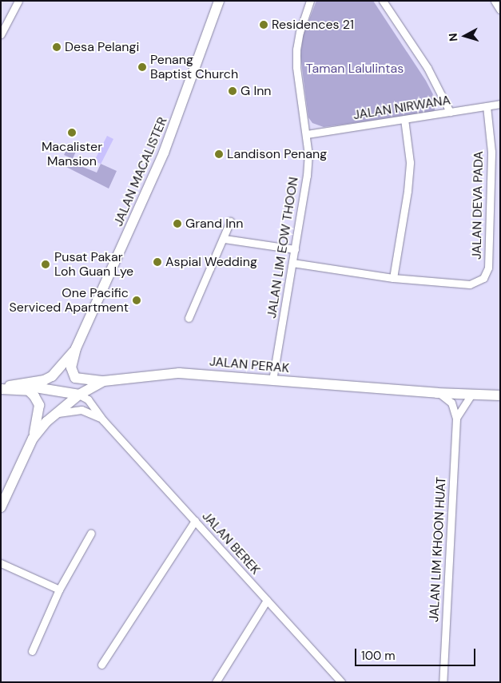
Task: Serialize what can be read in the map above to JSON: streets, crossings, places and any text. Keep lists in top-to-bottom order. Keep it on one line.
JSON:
{"streets":{"main road":["JALAN MACALISTER","JALAN PERAK"],"street":["JALAN NIRWANA","JALAN DEVA PADA","JALAN LIM EOW THOON","JALAN BEREK","JALAN LIM KHOON HUAT"]},"crossings":[["JALAN NIRWANA","JALAN DEVA PADA"],["JALAN NIRWANA","JALAN LIM EOW THOON"],["JALAN DEVA PADA","JALAN LIM EOW THOON"],["JALAN LIM EOW THOON","JALAN PERAK"],["JALAN PERAK","JALAN BEREK"],["JALAN PERAK","JALAN LIM KHOON HUAT"]],"parks":["Taman Lalulintas"],"places":["Residences 21","Desa Pelangi","Penang Baptist Church","G Inn","Macalister Mansion","Landison Penang","Grand Inn","Aspial Wedding","Pusat Pakar Loh Guan Lye","One Pacific Serviced Apartment"],"scale_bar":"100 m","north":"left"}
